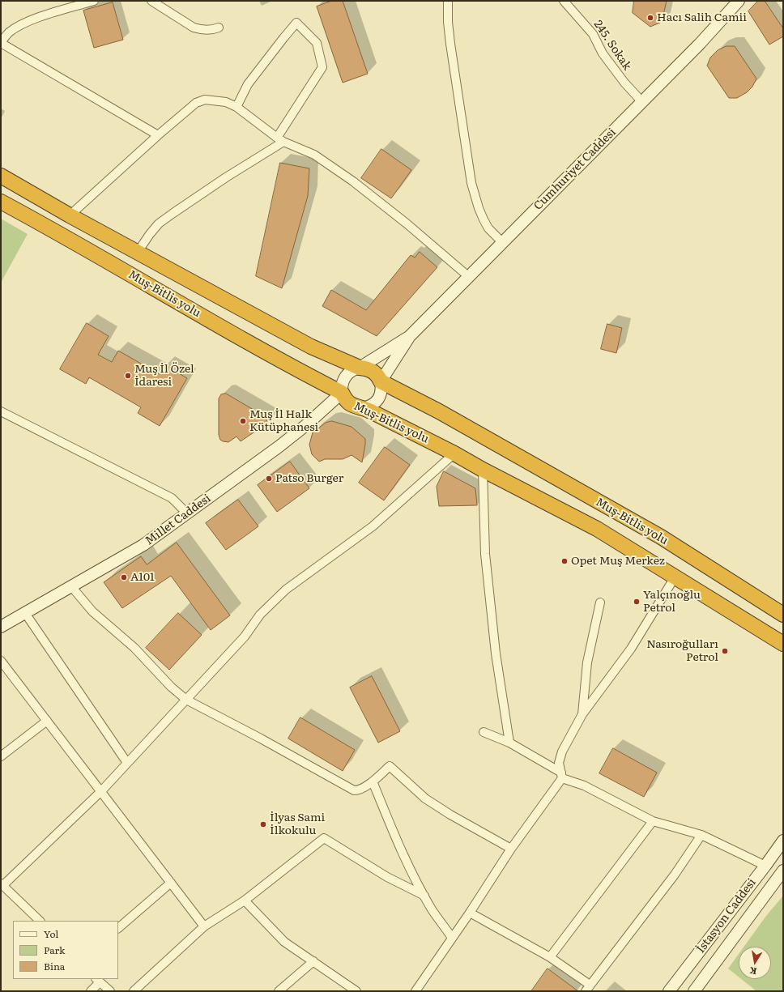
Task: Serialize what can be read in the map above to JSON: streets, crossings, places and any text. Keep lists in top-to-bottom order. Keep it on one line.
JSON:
{"streets":{"highway":["Muş-Bitlis yolu"],"street":["245. Sokak","Cumhuriyet Caddesi","Millet Caddesi","İstasyon Caddesi"]},"crossings":[["245. Sokak","Cumhuriyet Caddesi"],["Cumhuriyet Caddesi","Muş-Bitlis yolu"],["Cumhuriyet Caddesi","Millet Caddesi"],["Muş-Bitlis yolu","Millet Caddesi"]],"places":["Hacı Salih Camii","Muş İl Özel İdaresi","Muş İl Halk Kütüphanesi","Patso Burger","Opet Muş Merkez","A101","Yalçınoğlu Petrol","Nasıroğulları Petrol","İlyas Sami İlkokulu"],"legend":["Yol","Park","Bina"],"north":"bottom"}
